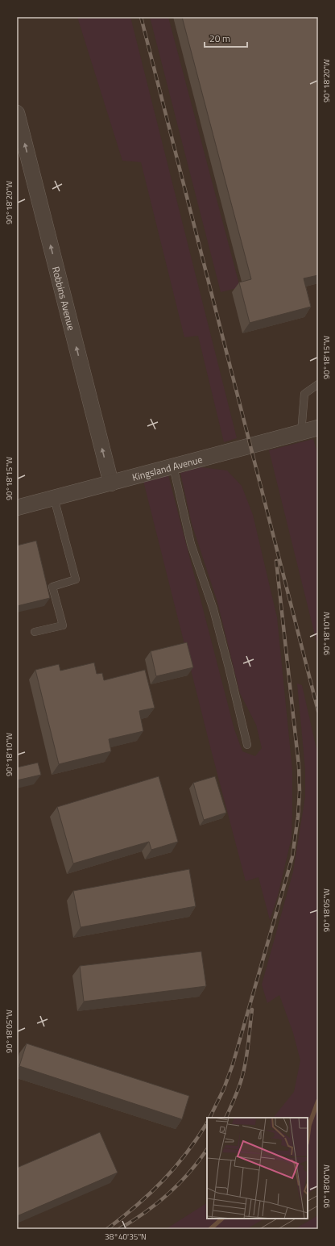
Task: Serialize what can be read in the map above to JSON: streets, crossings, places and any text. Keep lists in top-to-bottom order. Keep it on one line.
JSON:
{"streets":{"street":["Robbins Avenue","Kingsland Avenue"]},"crossings":[["Robbins Avenue","Kingsland Avenue"]],"one_way":["Robbins Avenue"],"scale_bar":"20 m","coordinates":["90°18'20\"W","90°18'15\"W","90°18'10\"W","90°18'05\"W","90°18'00\"W","38°40'35\"N"]}
